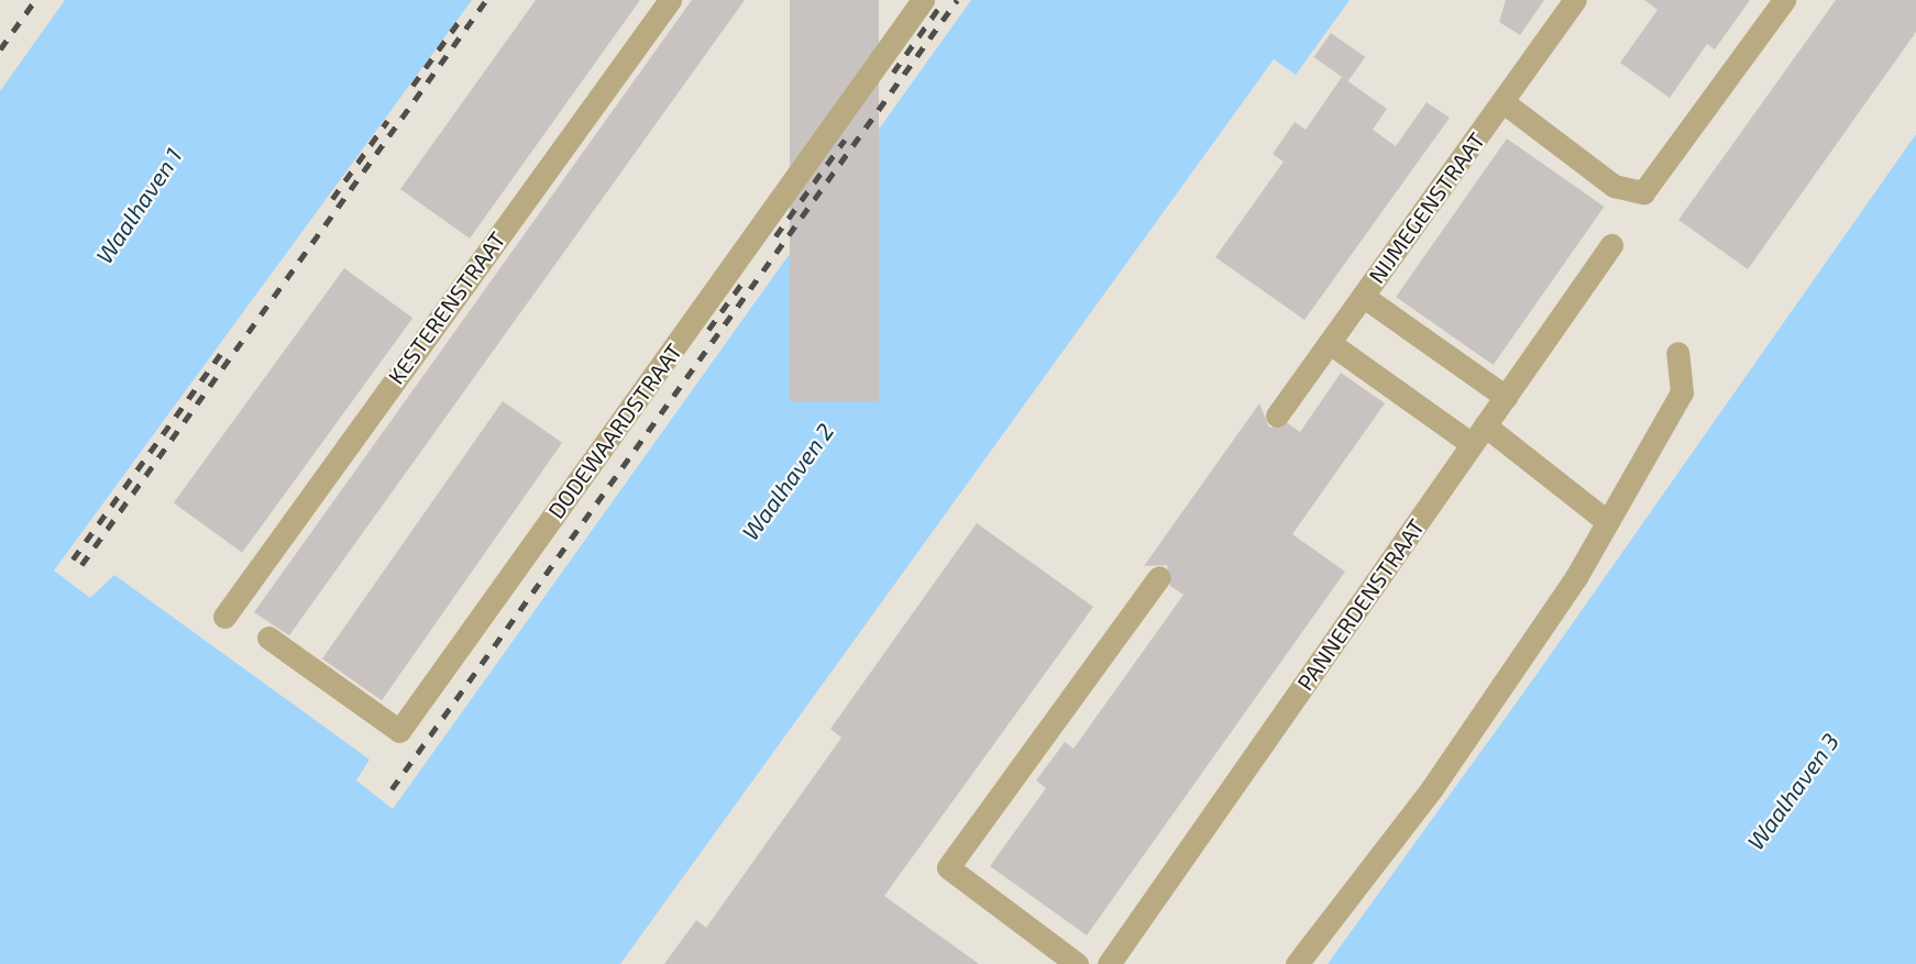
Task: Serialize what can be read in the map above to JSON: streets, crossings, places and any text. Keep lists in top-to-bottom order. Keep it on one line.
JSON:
{"streets":{"street":["NIJMEGENSTRAAT","KESTERENSTRAAT","DODEWAARDSTRAAT","PANNERDENSTRAAT"]},"water":["Waalhaven 1","Waalhaven 2","Waalhaven 3"]}
